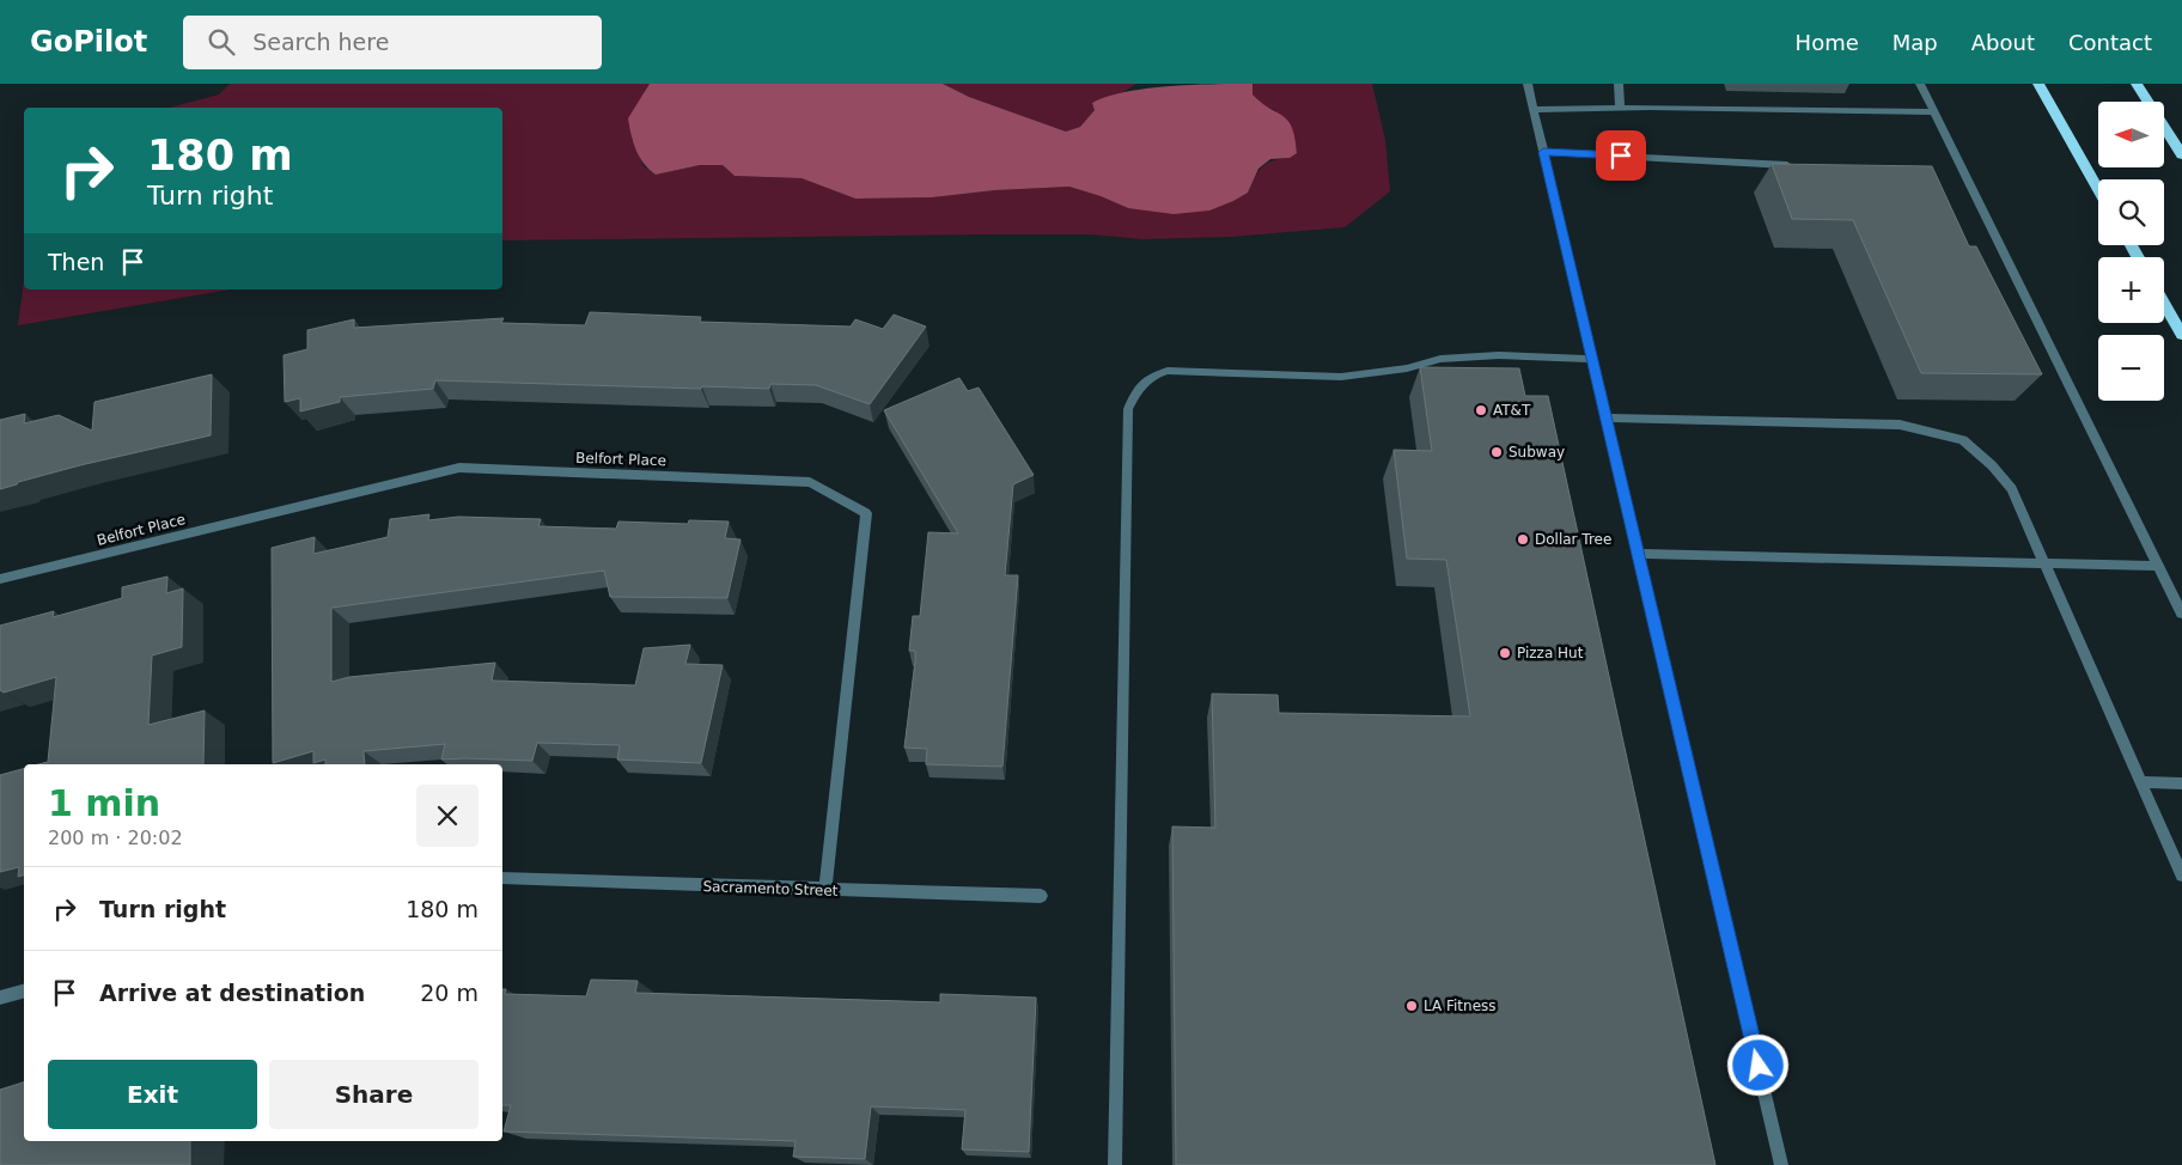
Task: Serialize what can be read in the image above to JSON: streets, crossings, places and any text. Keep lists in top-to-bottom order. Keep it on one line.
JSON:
{"streets":{"street":["Belfort Place","Sacramento Street"]},"crossings":[["Belfort Place","Sacramento Street"]],"places":["AT&T","Subway","Dollar Tree","Pizza Hut","LA Fitness"],"north":"left","page":{"header":"GoPilot","search":"Search here","nav":["Home","Map","About","Contact"],"map_buttons":["+","−"],"turn":["180 m","Turn right"],"then":"Then","heading":["1 min","200 m · 20:02"],"list":[{"name":"Turn right","value":"180 m"},{"name":"Arrive at destination","value":"20 m"}],"buttons":["Exit","Share"]}}
